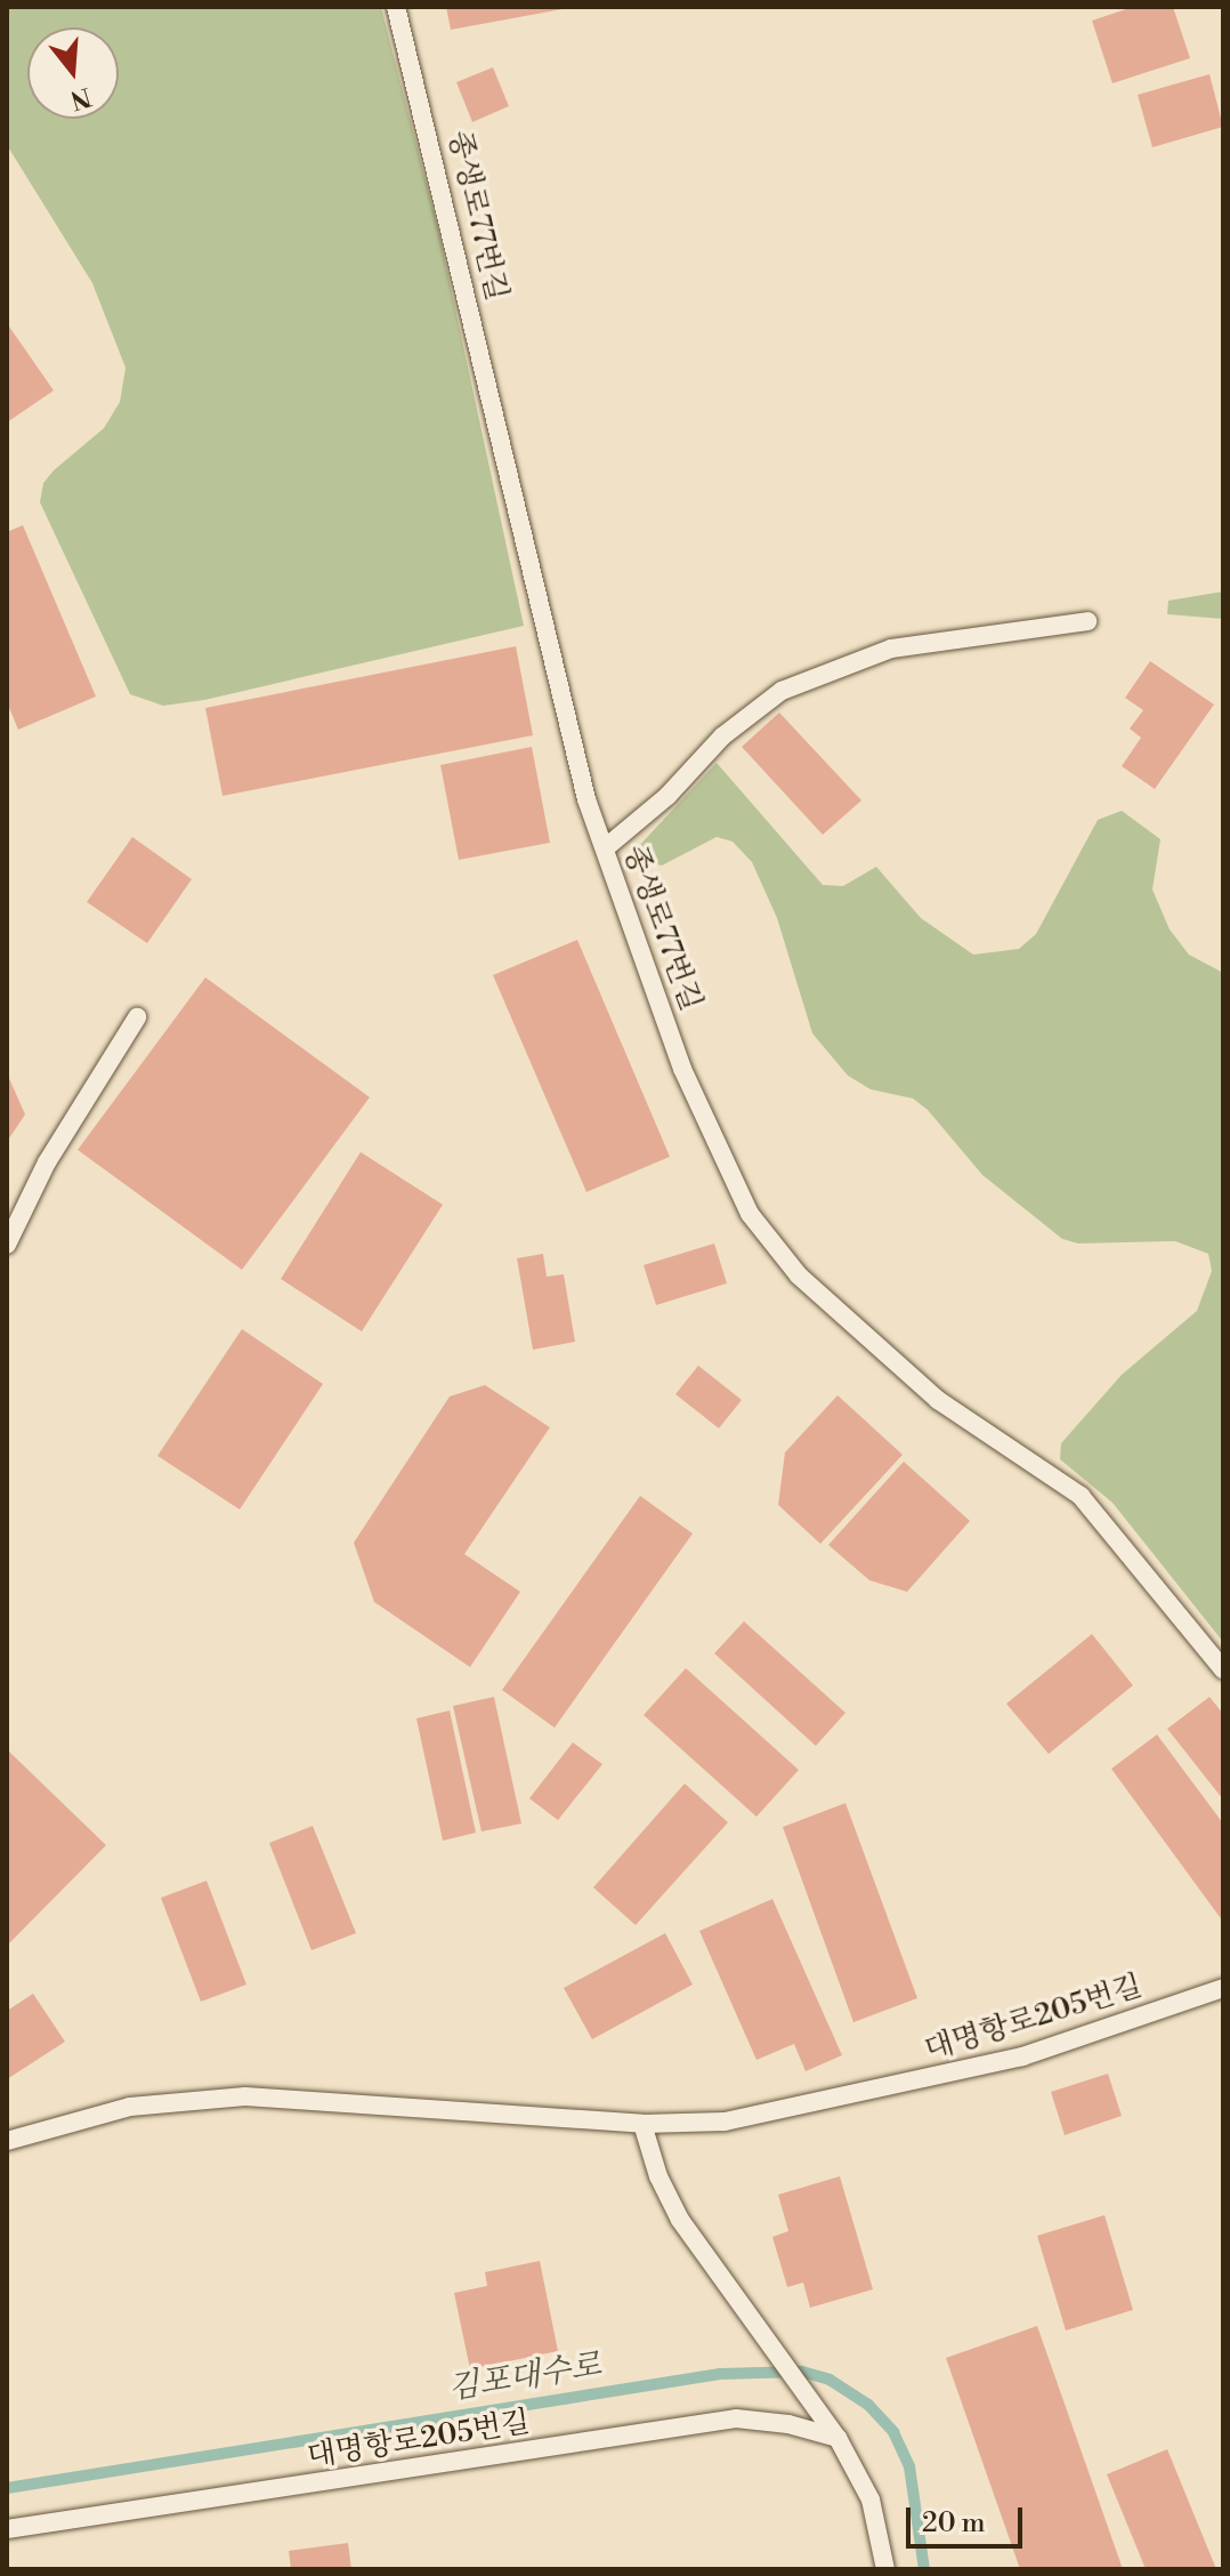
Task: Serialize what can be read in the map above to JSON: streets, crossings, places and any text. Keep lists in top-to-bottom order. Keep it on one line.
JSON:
{"streets":{"lane":["종생로77번길","대명항로205번길"]},"water":["김포대수로"],"scale_bar":"20 m","north":"bottom"}
